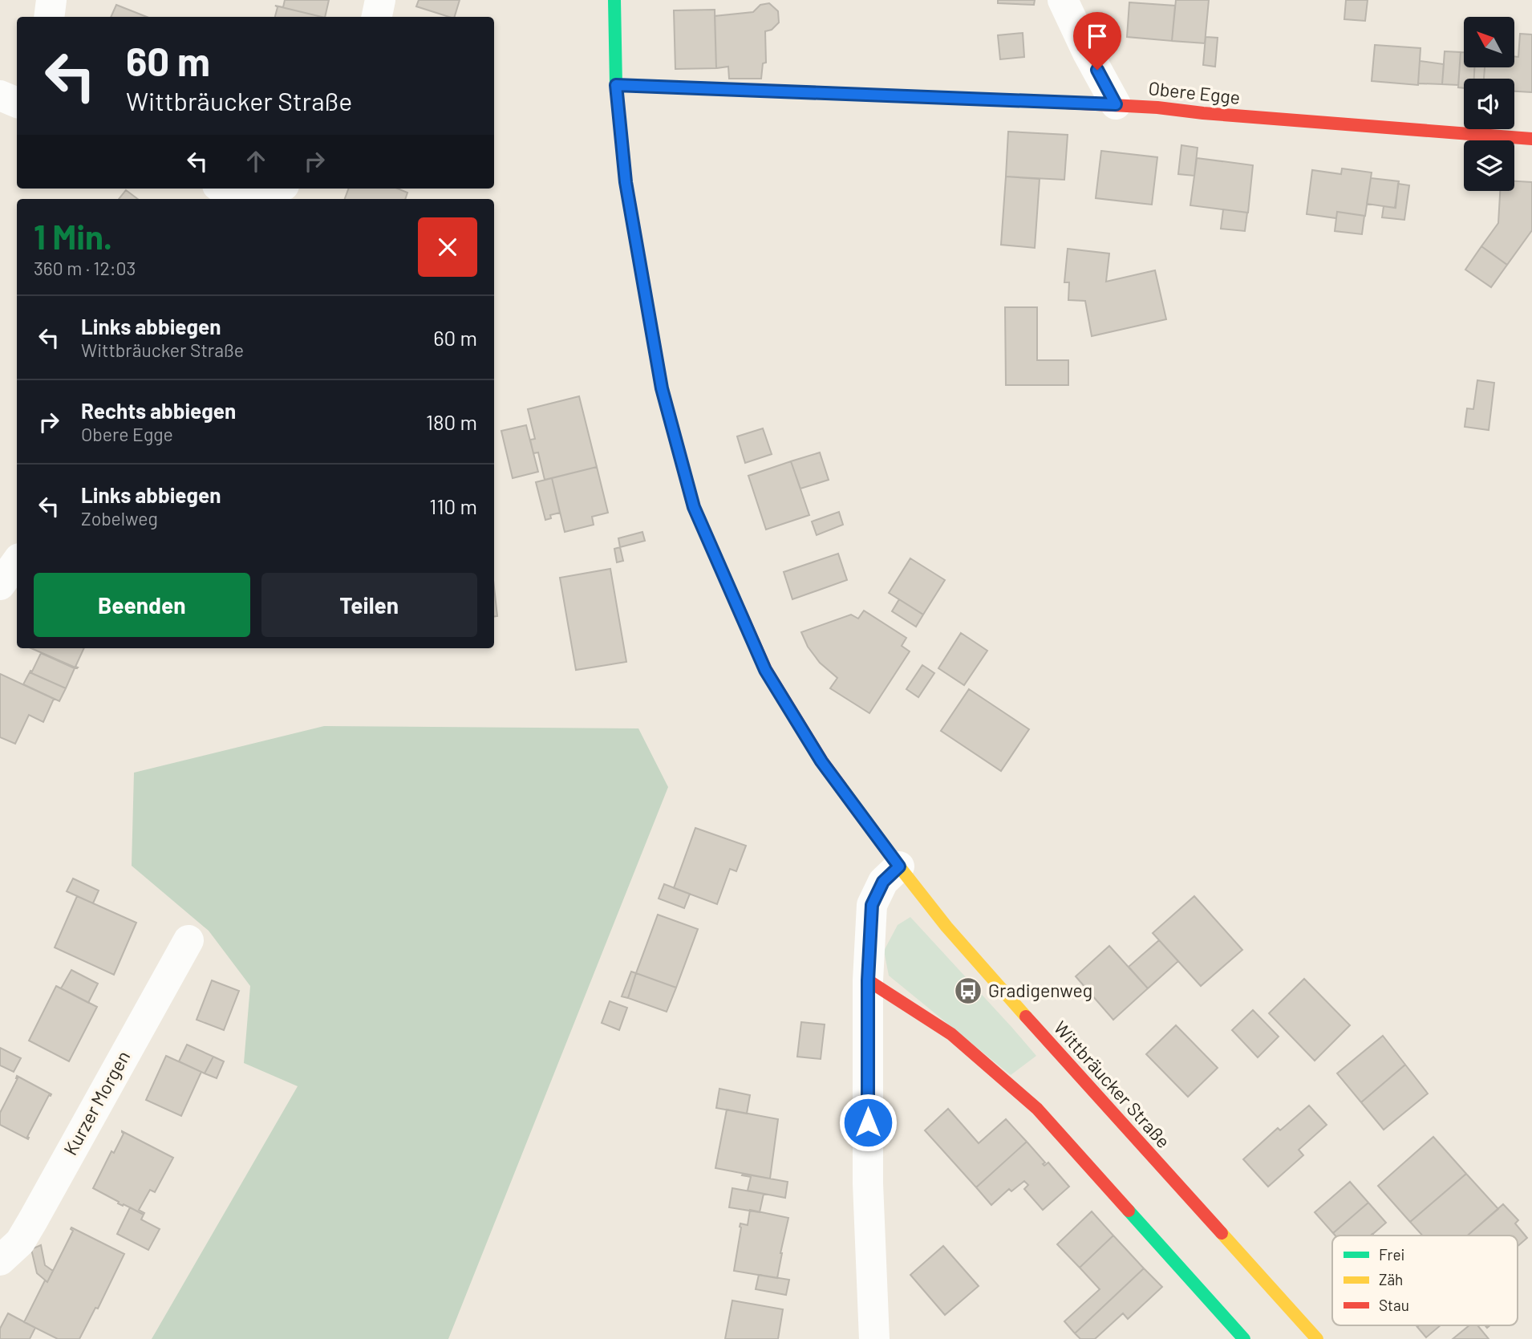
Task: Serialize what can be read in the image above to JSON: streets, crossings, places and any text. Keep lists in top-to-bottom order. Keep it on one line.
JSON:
{"streets":{"main road":["Obere Egge","Wittbräucker Straße"],"street":["Kurzer Morgen"]},"crossings":[["Obere Egge","Wittbräucker Straße"]],"places":{"bus stop":["Gradigenweg"]},"legend":["Frei","Zäh","Stau"],"north":"top left","page":{"turn":["60 m","Wittbräucker Straße"],"heading":["1 Min.","360 m · 12:03"],"list":[{"name":"Links abbiegen","note":"Wittbräucker Straße","value":"60 m"},{"name":"Rechts abbiegen","note":"Obere Egge","value":"180 m"},{"name":"Links abbiegen","note":"Zobelweg","value":"110 m"}],"buttons":["Beenden","Teilen"]}}
